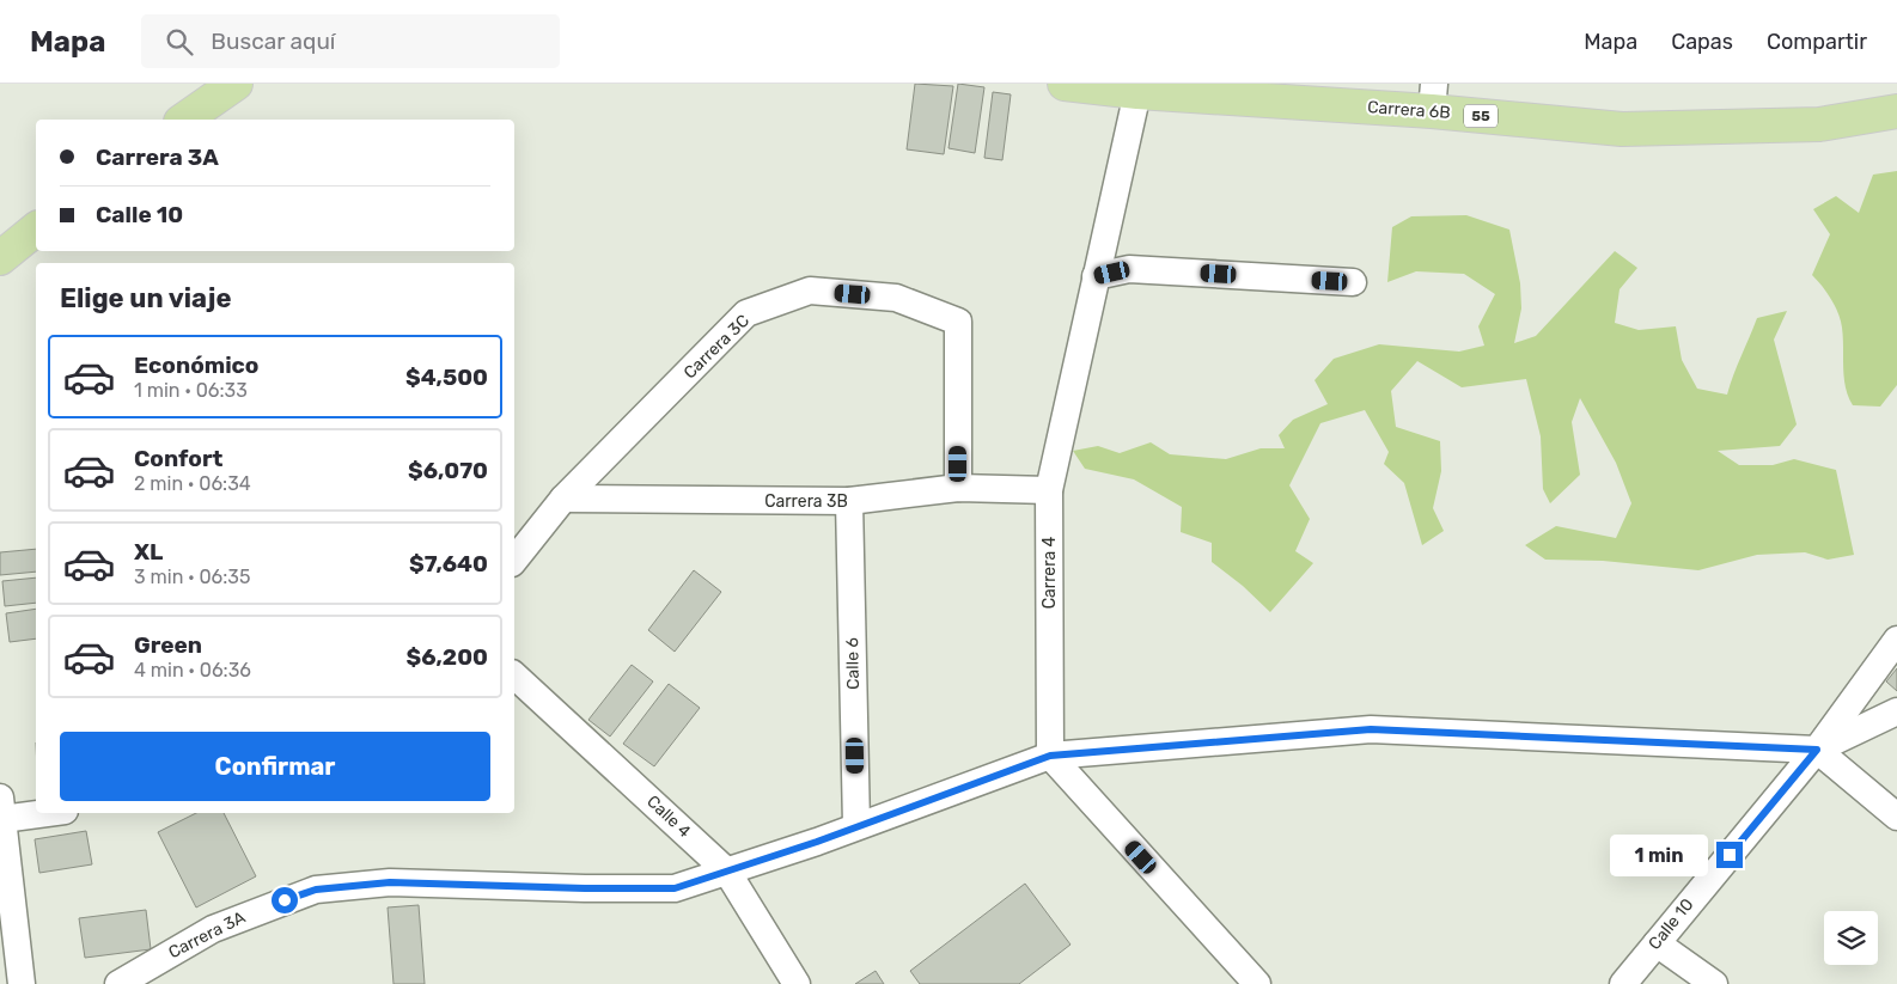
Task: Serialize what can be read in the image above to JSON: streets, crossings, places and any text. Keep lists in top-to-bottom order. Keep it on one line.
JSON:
{"streets":{"highway":["Carrera 6B","55"],"street":["Carrera 3C","Carrera 3B","Carrera 4","Calle 6","Calle 4","Calle 10","Carrera 3A"]},"crossings":[["Carrera 6B","Carrera 4"],["Carrera 3C","Carrera 3B"],["Carrera 3B","Carrera 4"],["Carrera 3B","Calle 6"],["Carrera 4","Carrera 3A"],["Calle 6","Carrera 3A"],["Calle 4","Carrera 3A"],["Calle 10","Carrera 3A"]],"page":{"header":"Mapa","search":"Buscar aquí","nav":["Mapa","Capas","Compartir"],"banner":["Carrera 3A","Calle 10"],"heading":"Elige un viaje","list":[{"name":"Económico","note":"1 min · 06:33","value":"$4,500"},{"name":"Confort","note":"2 min · 06:34","value":"$6,070"},{"name":"XL","note":"3 min · 06:35","value":"$7,640"},{"name":"Green","note":"4 min · 06:36","value":"$6,200"}],"buttons":"Confirmar","bubble":"1 min"}}
